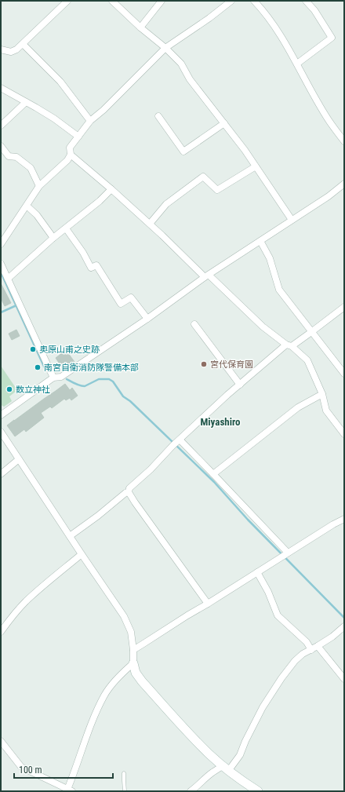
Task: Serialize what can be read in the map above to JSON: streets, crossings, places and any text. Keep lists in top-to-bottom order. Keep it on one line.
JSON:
{"districts":["Miyashiro"],"places":["奥原山甫之史跡","宮代保育園","南宮自衛消防隊警備本部","数立神社"],"scale_bar":"100 m"}
